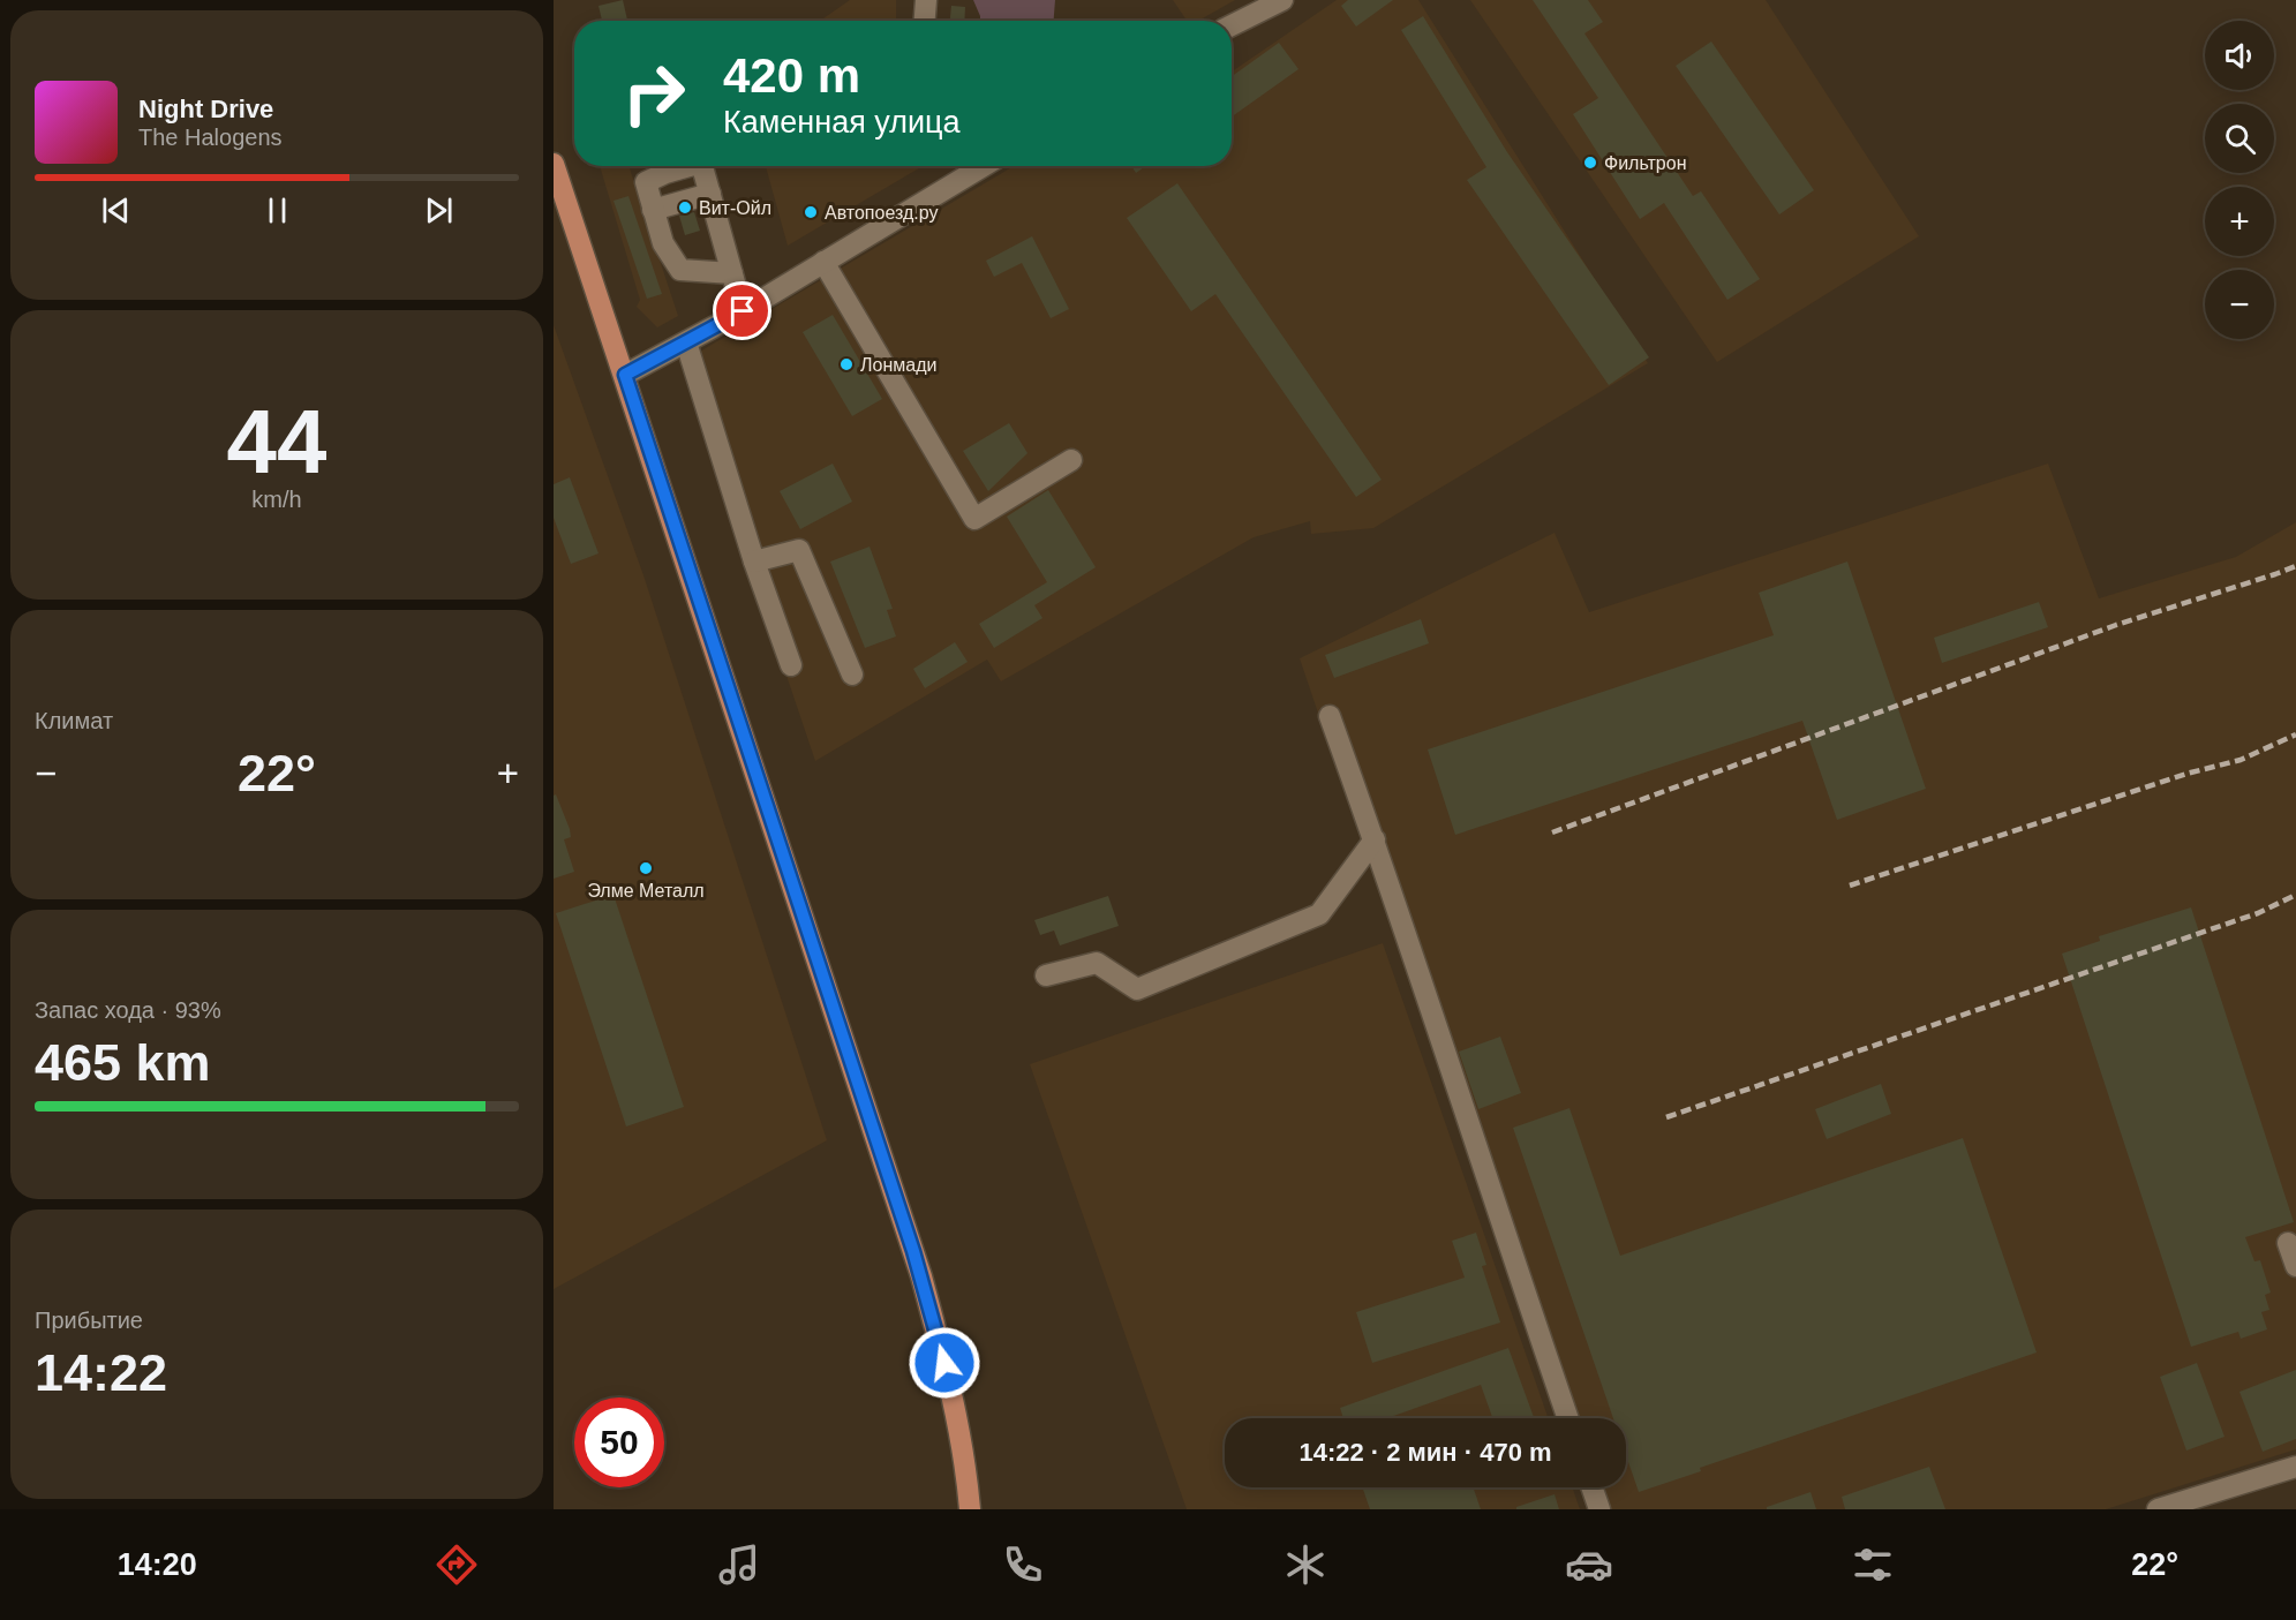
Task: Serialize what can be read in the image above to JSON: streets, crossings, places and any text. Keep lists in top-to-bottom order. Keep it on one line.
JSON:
{"places":["Фильтрон","Вит-Ойл","Автопоезд.ру","Лонмади","Элме Металл"],"page":{"map_buttons":["+","−"],"turn":["420 m","Каменная улица"],"song":["Night Drive","The Halogens"],"tile":[["44","km/h"],"Климат",["Запас хода · 93%","465 km"],["Прибытие","14:22"]],"heat":["−","22°","+"],"limit":"50","trip":"14:22 · 2 мин · 470 m","tabs":["14:20","22°"]}}
